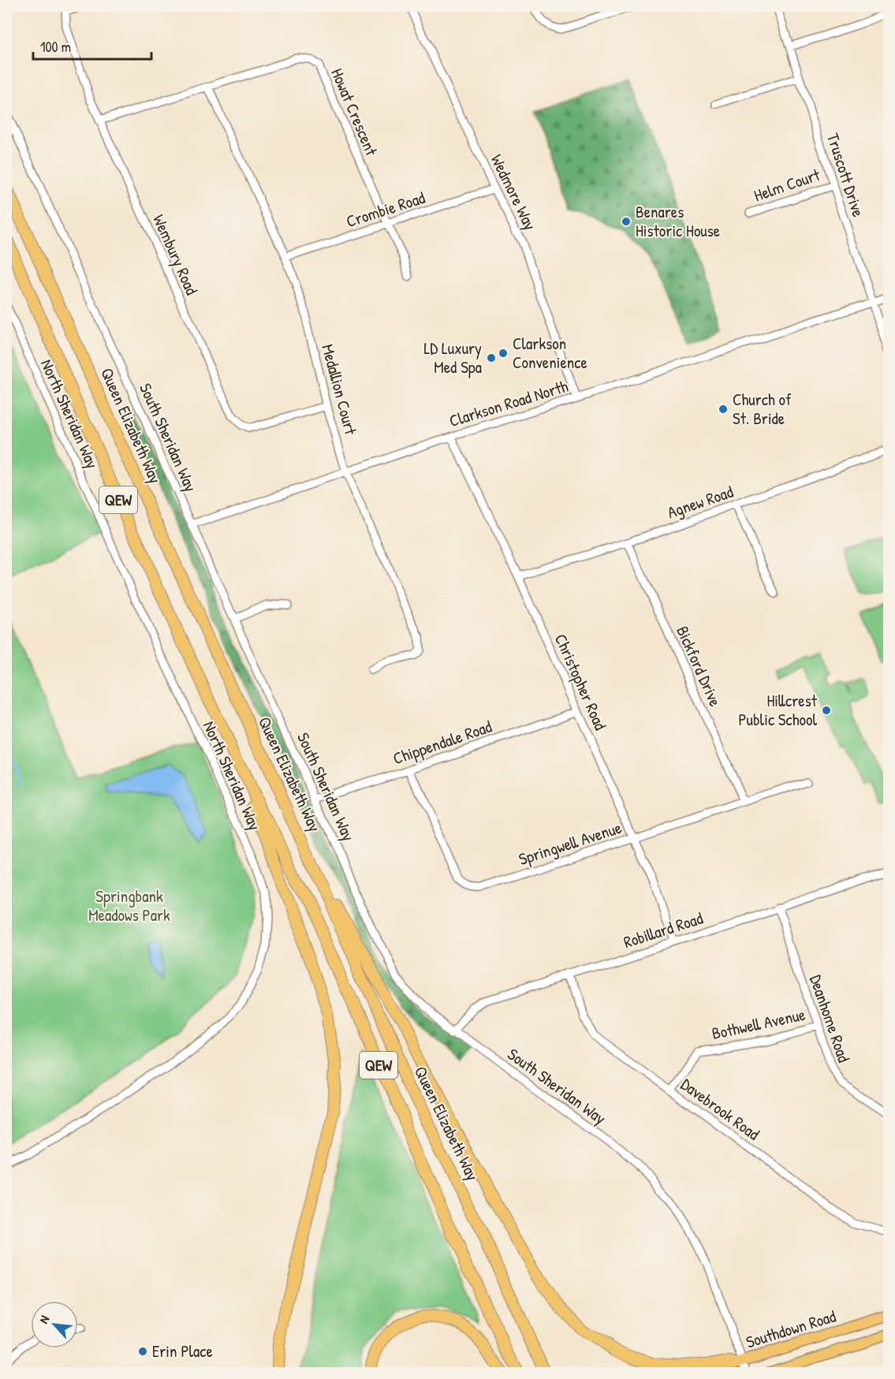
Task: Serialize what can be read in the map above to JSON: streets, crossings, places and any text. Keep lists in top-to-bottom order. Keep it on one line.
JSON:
{"streets":{"highway":["Queen Elizabeth Way","QEW"],"main road":["Southdown Road"],"street":["Howat Crescent","Truscott Drive","Helm Court","Wedmore Way","Crombie Road","Wembury Road","Medallion Court","Clarkson Road North","North Sheridan Way","South Sheridan Way","Agnew Road","Bickford Drive","Christopher Road","Chippendale Road","Springwell Avenue","Robillard Road","Deanhome Road","Bothwell Avenue","Davebrook Road"]},"crossings":[["Howat Crescent","Crombie Road"],["Howat Crescent","Wembury Road"],["Howat Crescent","Medallion Court"],["Truscott Drive","Helm Court"],["Truscott Drive","Clarkson Road North"],["Wedmore Way","Crombie Road"],["Wedmore Way","Clarkson Road North"],["Crombie Road","Medallion Court"],["Wembury Road","Medallion Court"],["Medallion Court","Clarkson Road North"],["Clarkson Road North","South Sheridan Way"],["Clarkson Road North","Christopher Road"],["South Sheridan Way","Chippendale Road"],["South Sheridan Way","Robillard Road"],["South Sheridan Way","Southdown Road"],["Agnew Road","Bickford Drive"],["Agnew Road","Christopher Road"],["Bickford Drive","Springwell Avenue"],["Christopher Road","Chippendale Road"],["Christopher Road","Springwell Avenue"],["Christopher Road","Robillard Road"],["Chippendale Road","Springwell Avenue"],["Robillard Road","Deanhome Road"],["Robillard Road","Davebrook Road"],["Deanhome Road","Bothwell Avenue"],["Bothwell Avenue","Davebrook Road"]],"parks":["Springbank Meadows Park"],"places":["Benares Historic House","Clarkson Convenience","LD Luxury Med Spa","Church of St. Bride","Hillcrest Public School","Erin Place"],"scale_bar":"100 m","north":"top left"}
